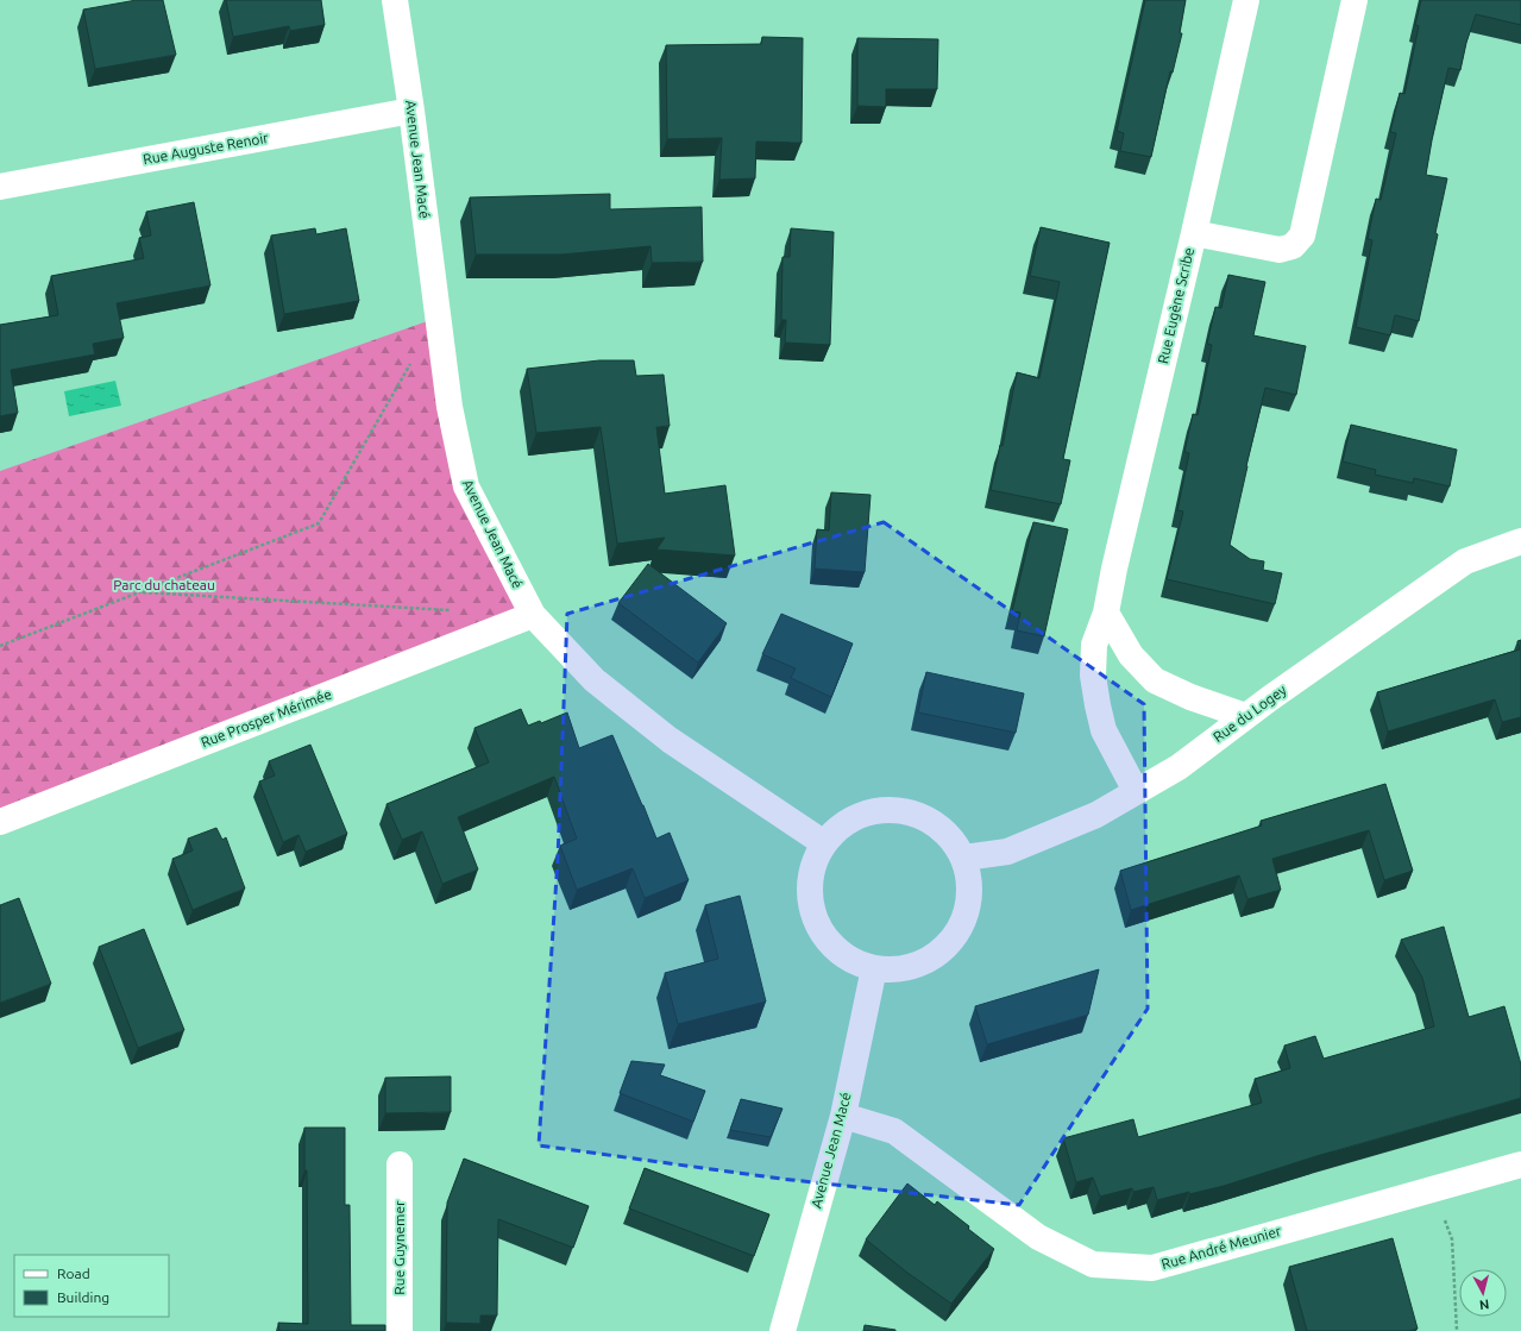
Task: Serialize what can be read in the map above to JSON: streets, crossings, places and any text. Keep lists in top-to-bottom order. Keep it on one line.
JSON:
{"streets":{"street":["Rue Auguste Renoir","Avenue Jean Macé","Rue Eugène Scribe","Rue du Logey","Rue Prosper Mérimée","Rue Guynemer","Rue André Meunier"]},"crossings":[["Rue Auguste Renoir","Avenue Jean Macé"],["Avenue Jean Macé","Rue du Logey"],["Avenue Jean Macé","Rue Prosper Mérimée"],["Avenue Jean Macé","Rue André Meunier"],["Rue Eugène Scribe","Rue du Logey"]],"parks":["Parc du chateau"],"legend":["Road","Building"],"north":"bottom"}
